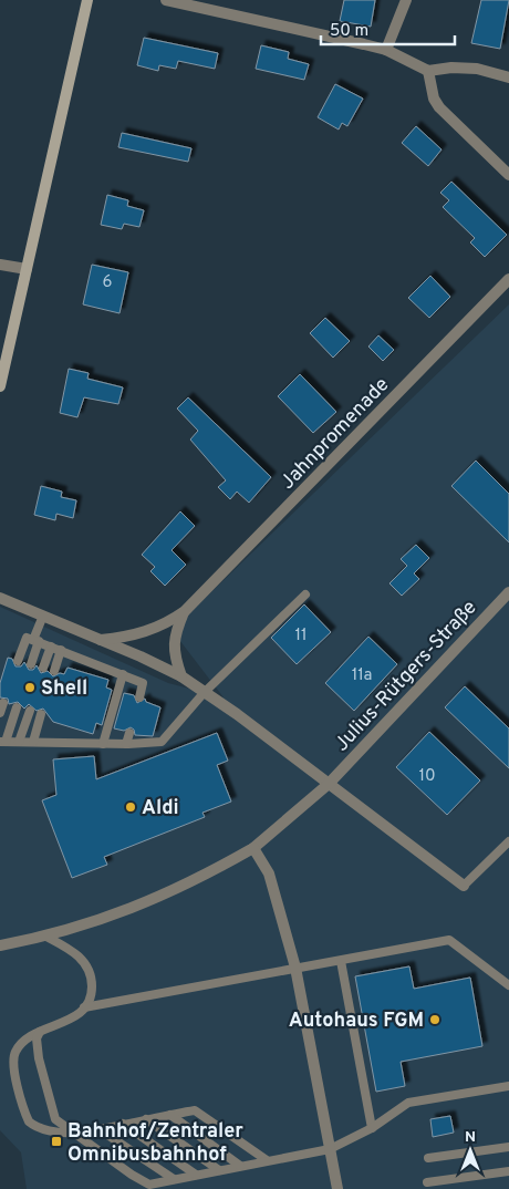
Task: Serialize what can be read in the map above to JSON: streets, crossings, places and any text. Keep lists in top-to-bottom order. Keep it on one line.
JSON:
{"streets":{"street":["Jahnpromenade","Julius-Rütgers-Straße"]},"places":{"other":["Shell","Aldi","Autohaus FGM"],"transit":["Bahnhof/Zentraler Omnibusbahnhof"]},"house_numbers":["6","11","11a","10"],"scale_bar":"50 m","north":"top"}
